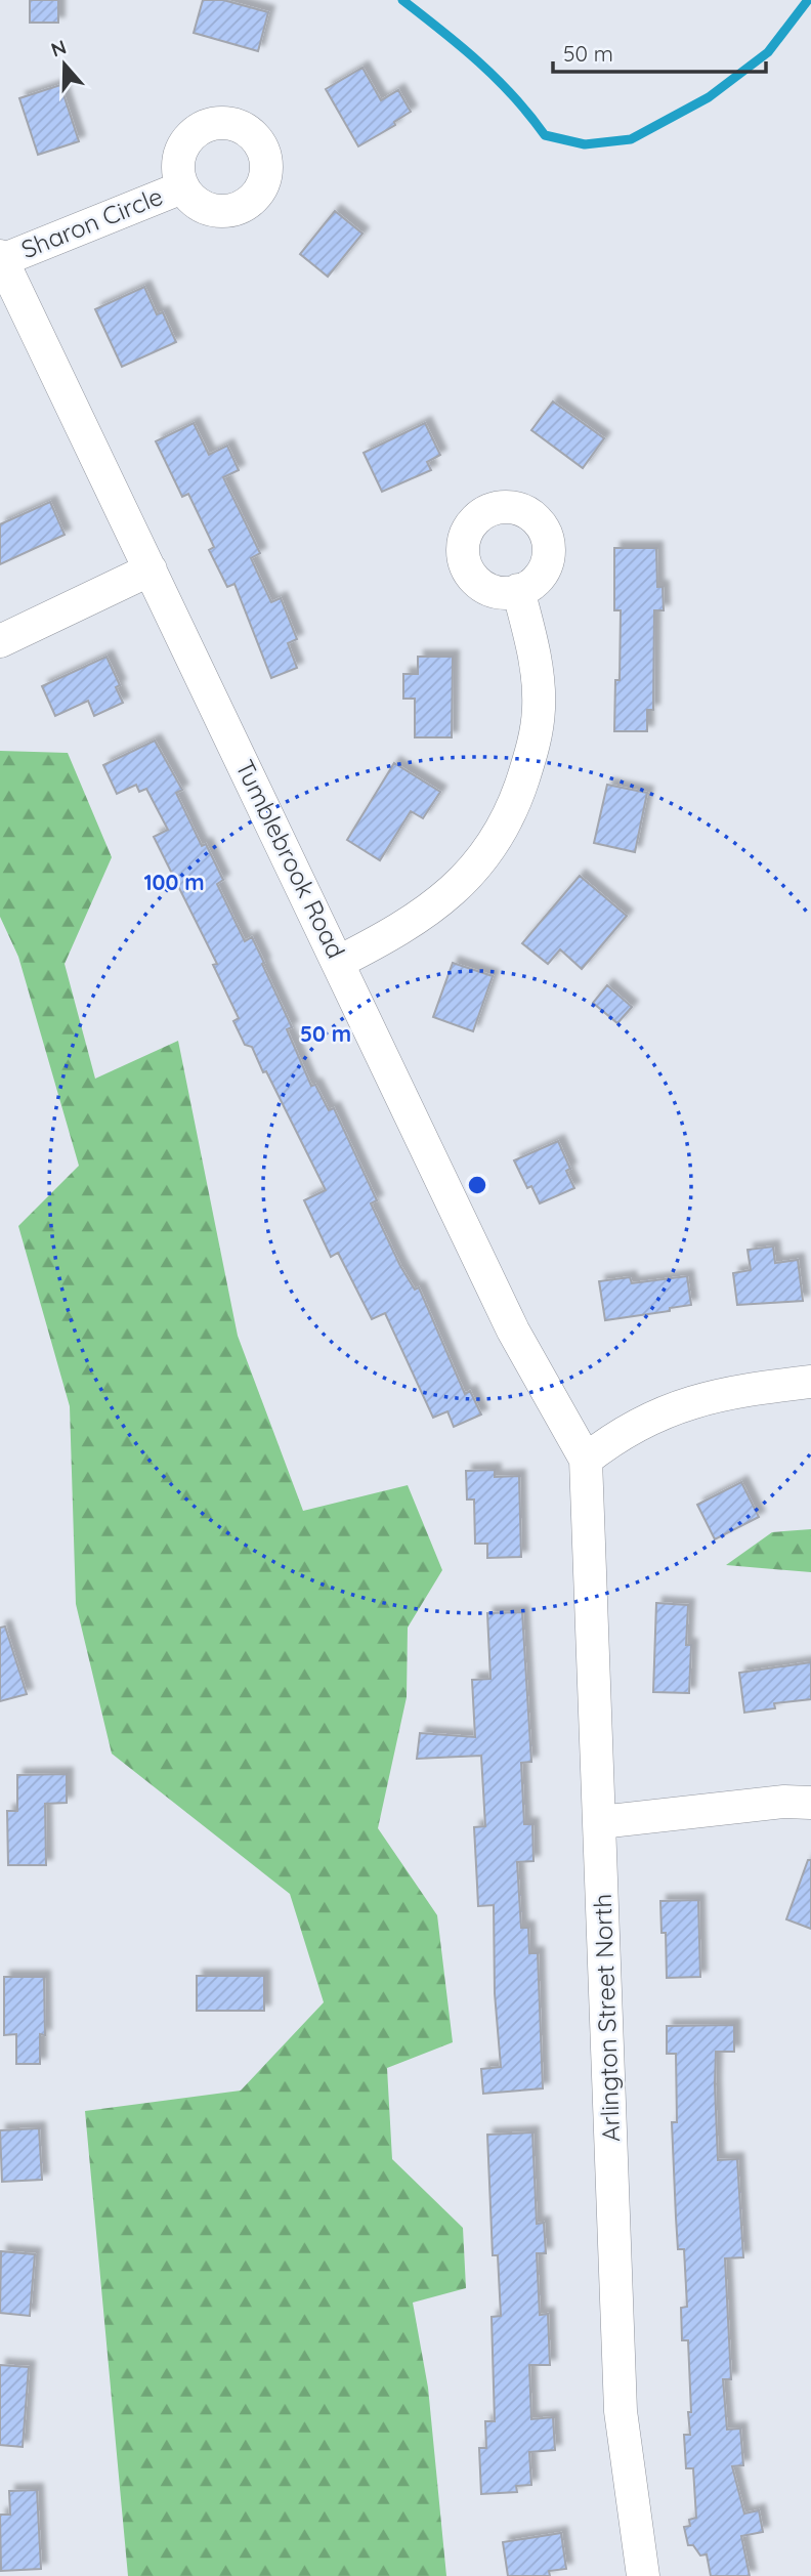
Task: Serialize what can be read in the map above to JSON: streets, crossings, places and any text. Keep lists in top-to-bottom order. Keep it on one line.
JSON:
{"streets":{"street":["Sharon Circle","Tumblebrook Road","Arlington Street North"]},"crossings":[["Sharon Circle","Tumblebrook Road"],["Tumblebrook Road","Arlington Street North"]],"scale_bar":"50 m","north":"top","rings":["100 m","50 m"]}
